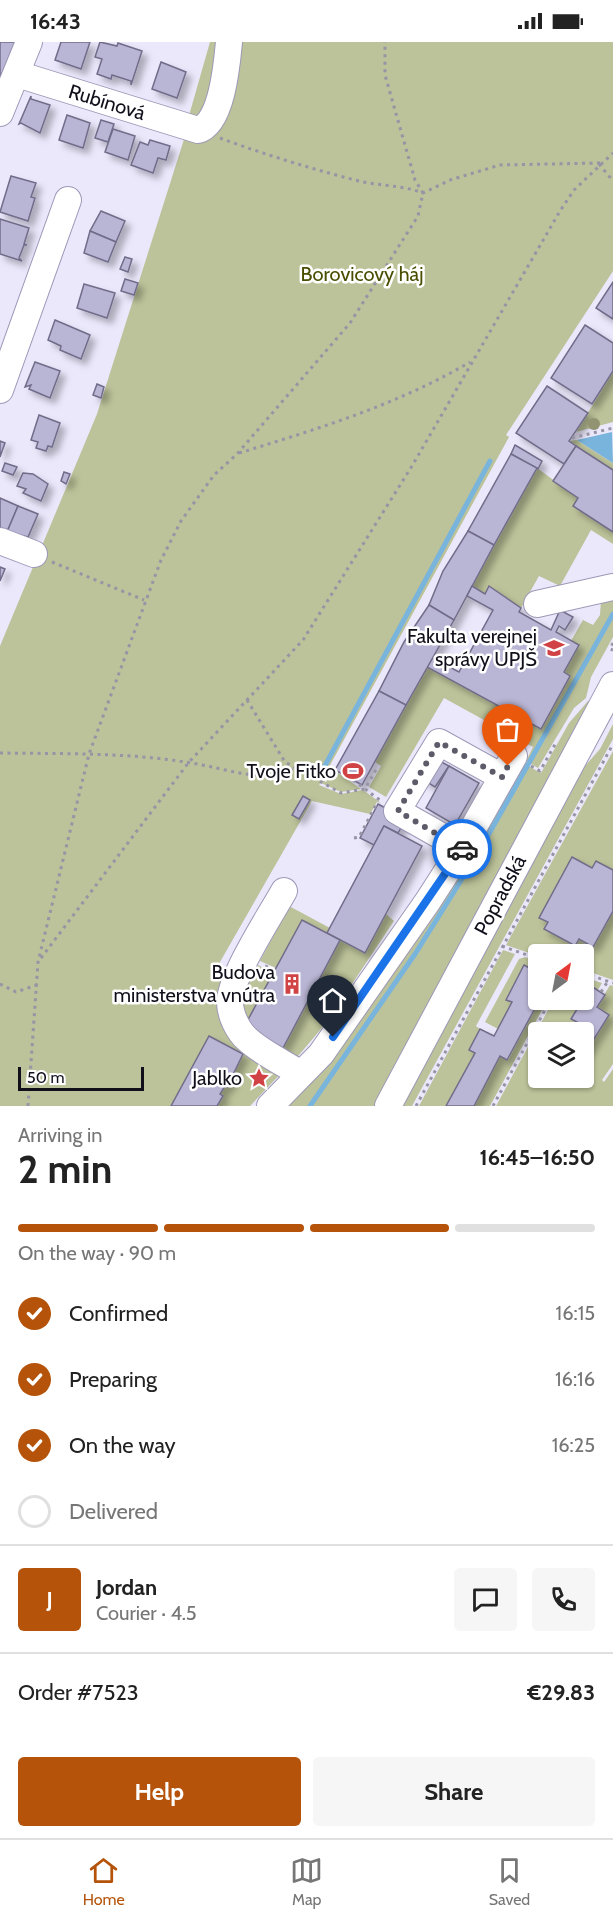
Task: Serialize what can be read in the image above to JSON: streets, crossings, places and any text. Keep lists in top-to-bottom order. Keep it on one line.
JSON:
{"streets":{"street":["Rubínová","Popradská"]},"parks":["Borovicový háj"],"places":{"school or university":["Fakulta verejnej správy UPJŠ"],"sports":["Tvoje Fitko"],"building":["Budova ministerstva vnútra"],"place":["Jablko"]},"scale_bar":"50 m","north":"top right","page":{"status":"16:43","scale":"50 m","heading":["2 min","Arriving in","16:45–16:50"],"panel":["Jordan","Courier · 4.5","Order #7523","€29.83"],"bar":"On the way · 90 m","list":[["Confirmed","16:15"],["Preparing","16:16"],["On the way","16:25"],"Delivered"],"round":"J","buttons":["Help","Share"],"tabs":["Home","Map","Saved"]}}
